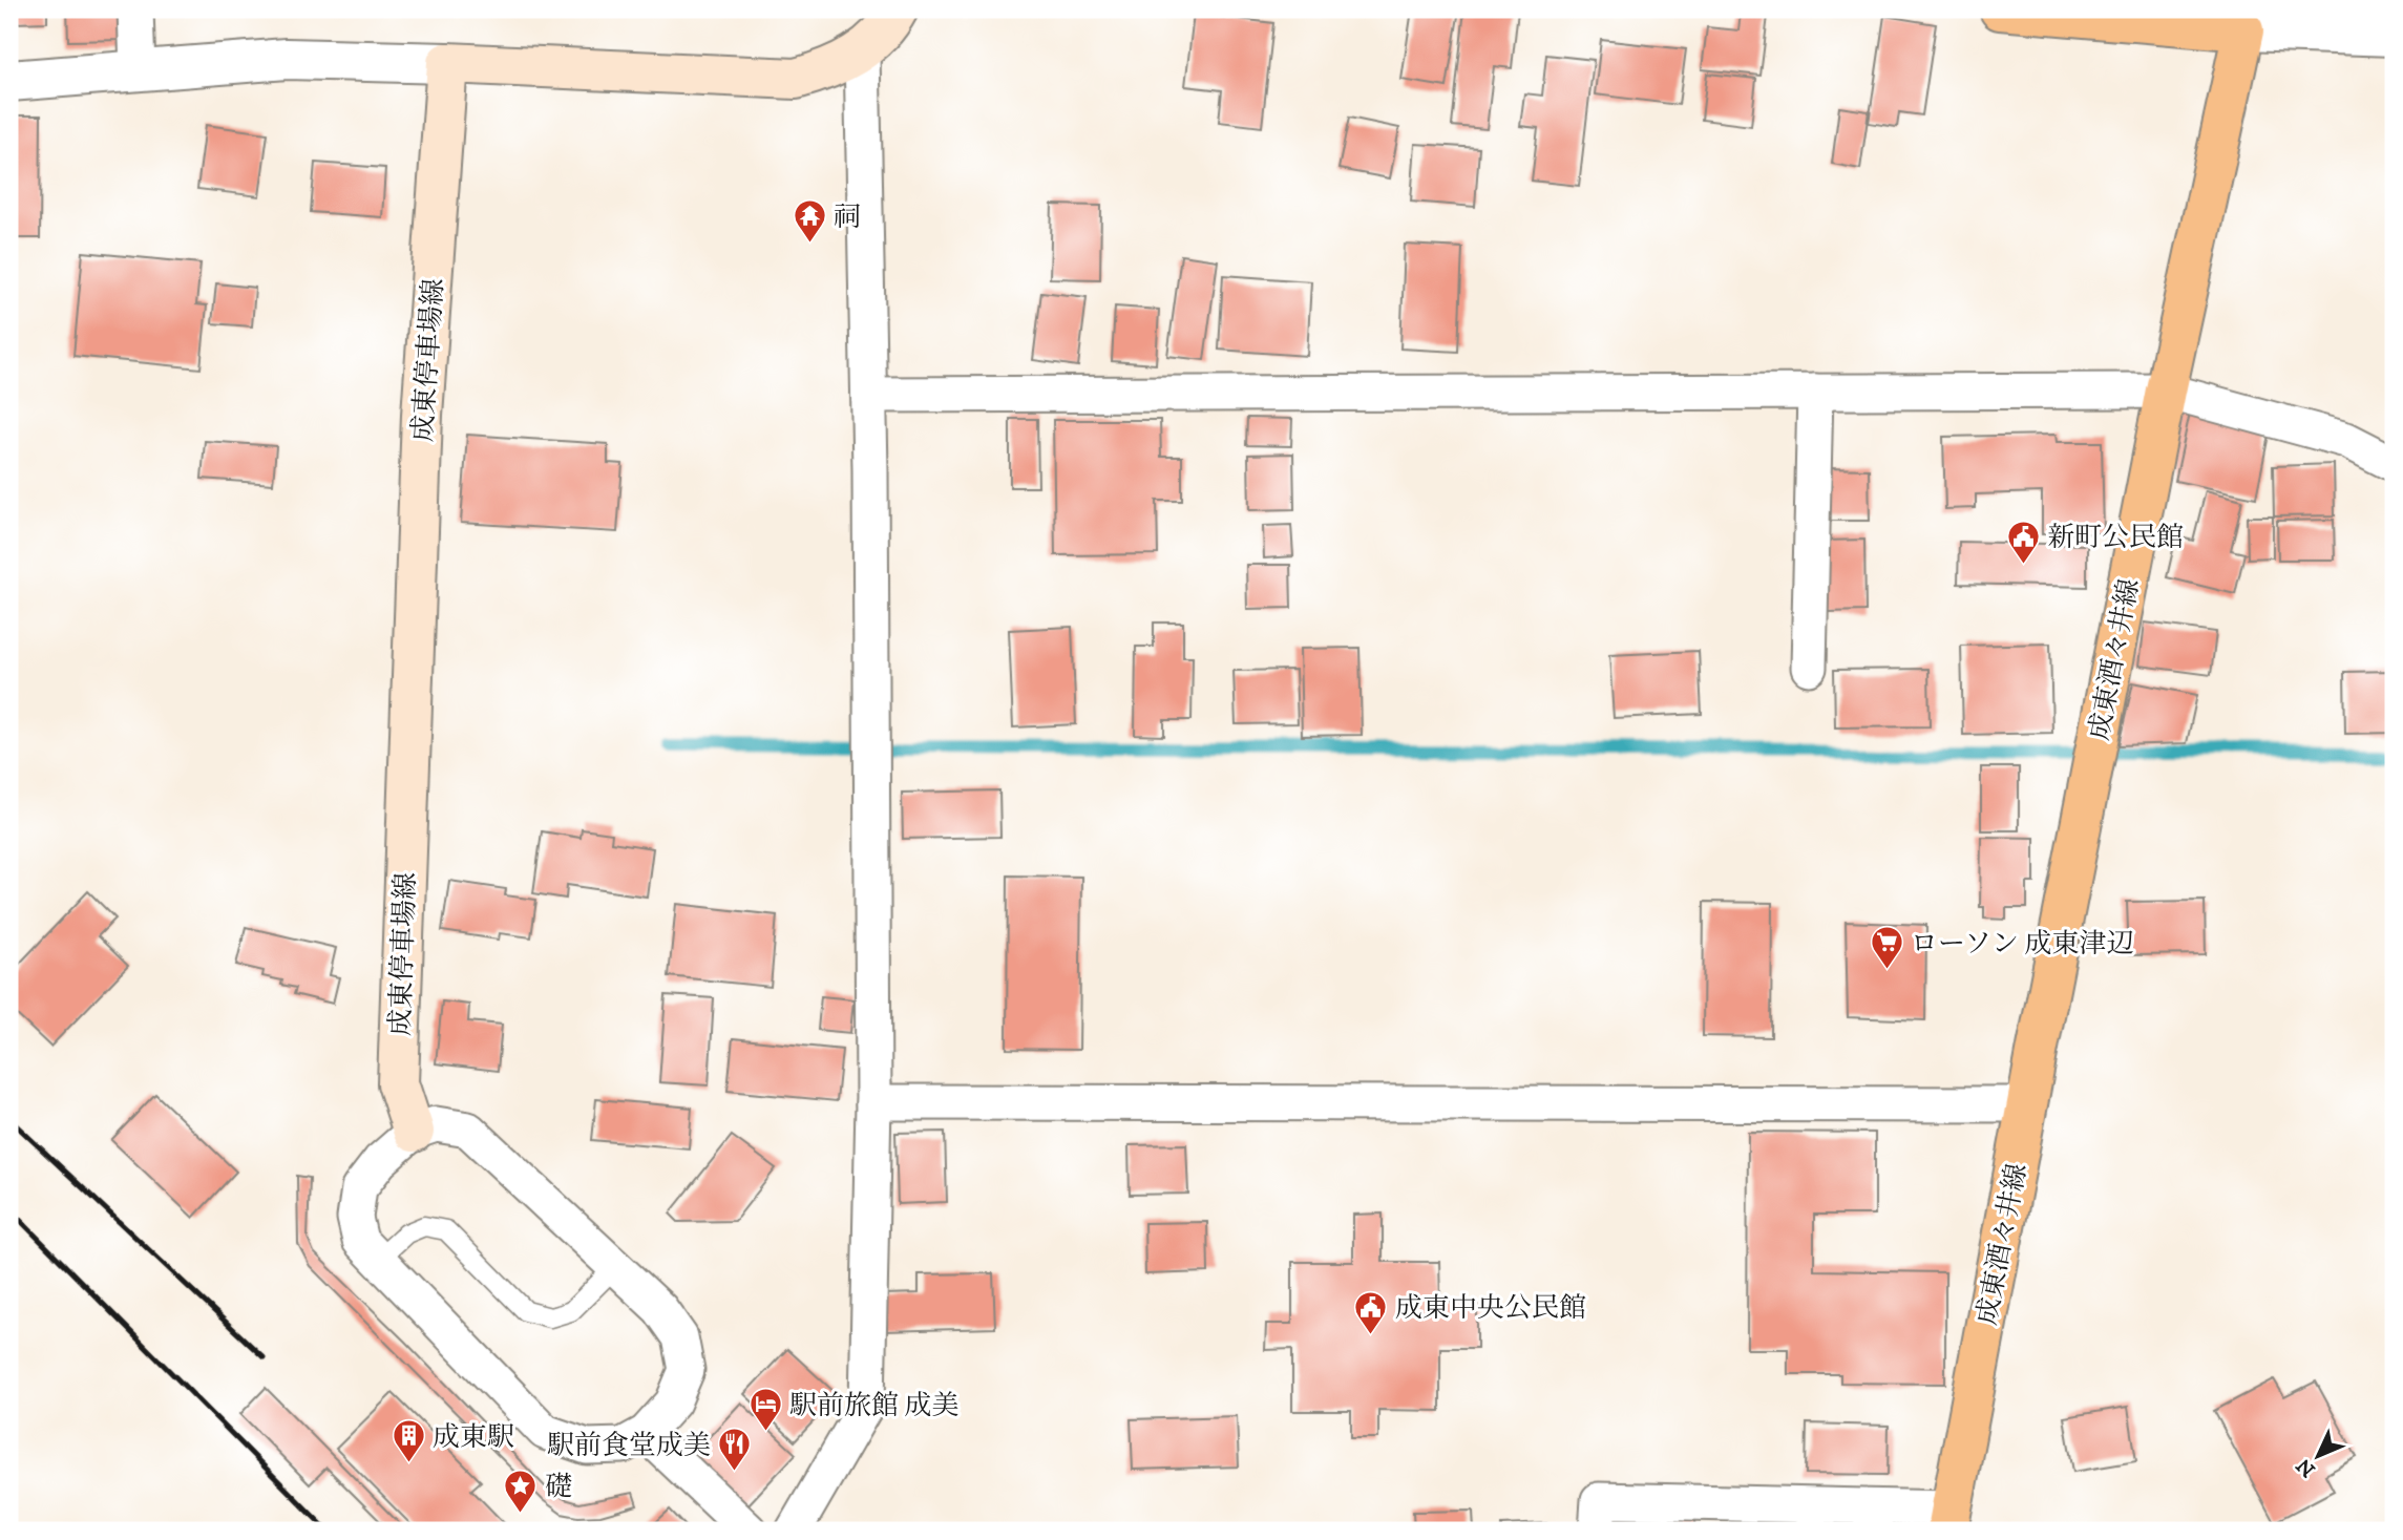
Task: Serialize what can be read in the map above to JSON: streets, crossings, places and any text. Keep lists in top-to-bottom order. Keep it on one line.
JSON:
{"streets":{"main road":["成東停車場線","成東酒々井線"]},"places":{"temple":["祠"],"public building":["新町公民館","成東中央公民館"],"supermarket":["ローソン 成東津辺"],"hotel":["駅前旅館 成美"],"building":["成東駅"],"restaurant":["駅前食堂成美"],"place":["礎"]},"north":"bottom left"}
